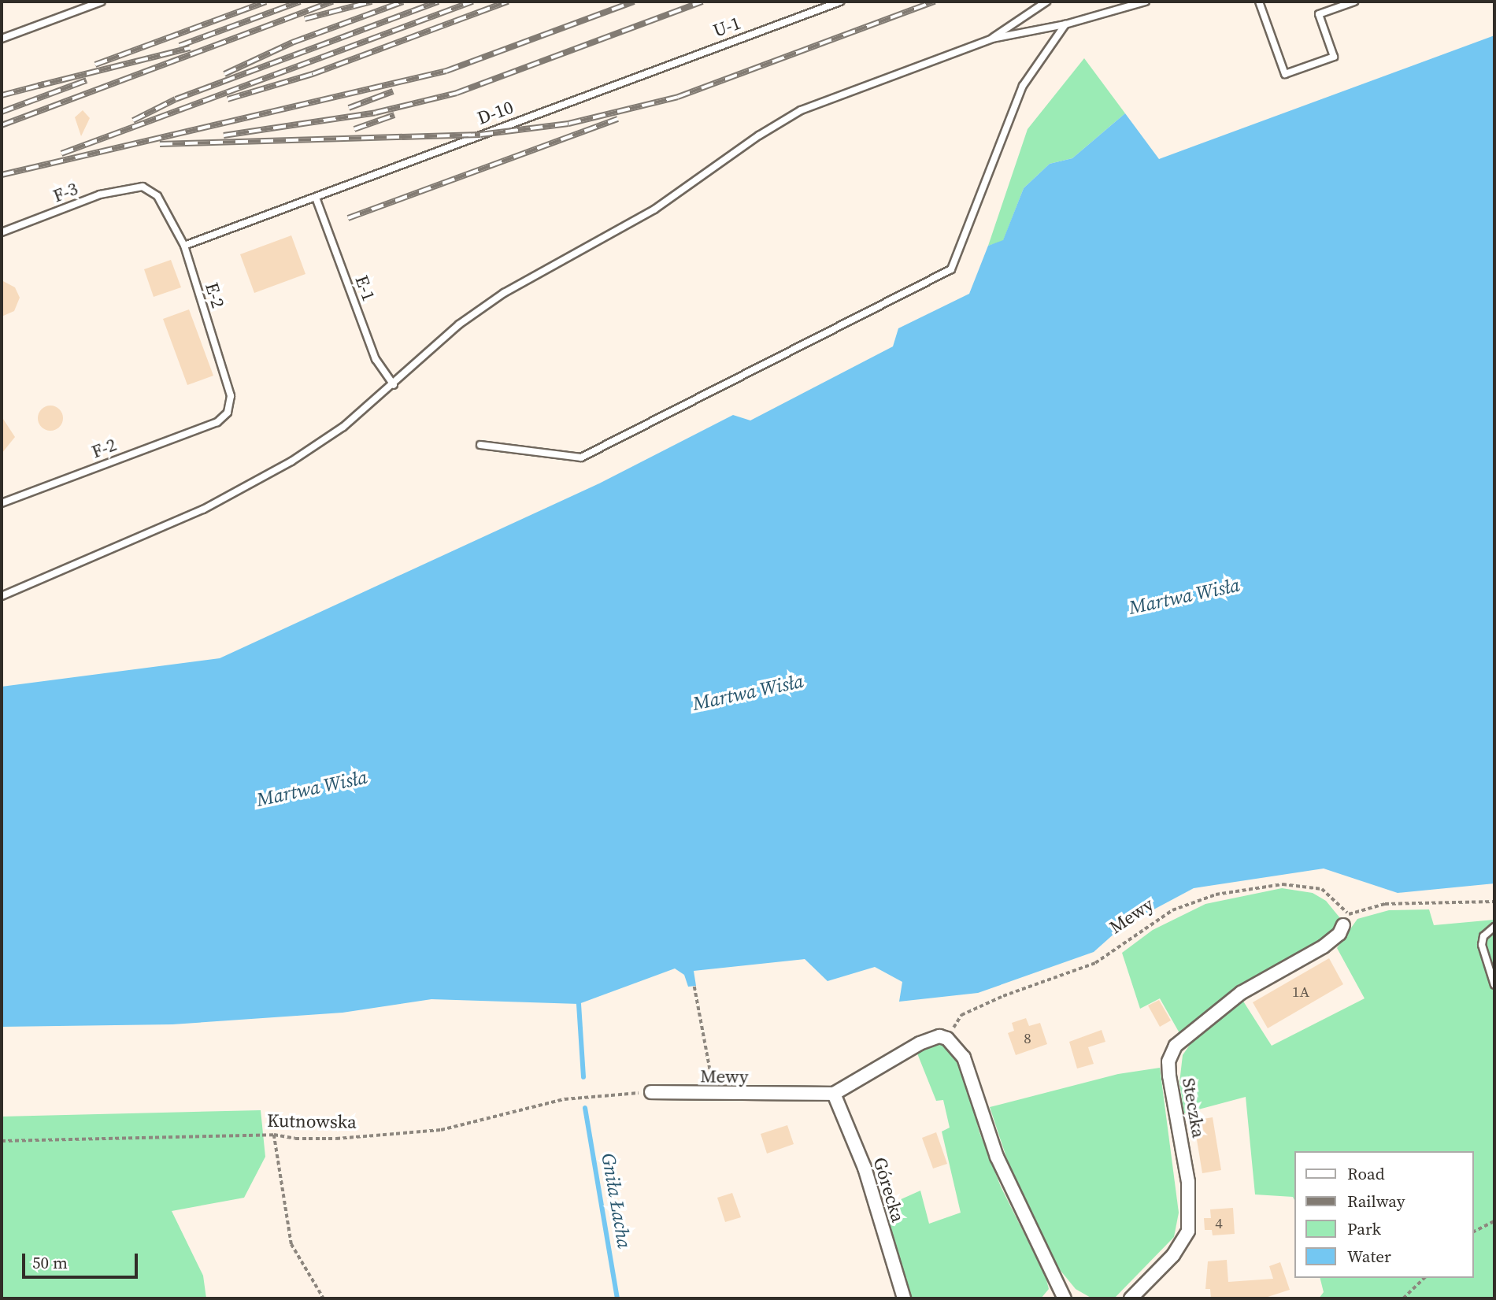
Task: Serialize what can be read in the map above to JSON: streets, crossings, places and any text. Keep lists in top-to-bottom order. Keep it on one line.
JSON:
{"streets":{"street":["Mewy","Steczka","Górecka"],"lane":["U-1","D-10","F-3","E-1","E-2","F-2"],"path":["Kutnowska"]},"crossings":[["U-1","D-10"],["D-10","E-1"],["D-10","E-2"],["F-3","E-2"],["E-2","F-2"],["Mewy","Steczka"],["Mewy","Kutnowska"],["Mewy","Górecka"]],"water":["Martwa Wisła","Gniła Łacha"],"house_numbers":["1A","8","4"],"legend":["Road","Railway","Park","Water"],"scale_bar":"50 m"}
